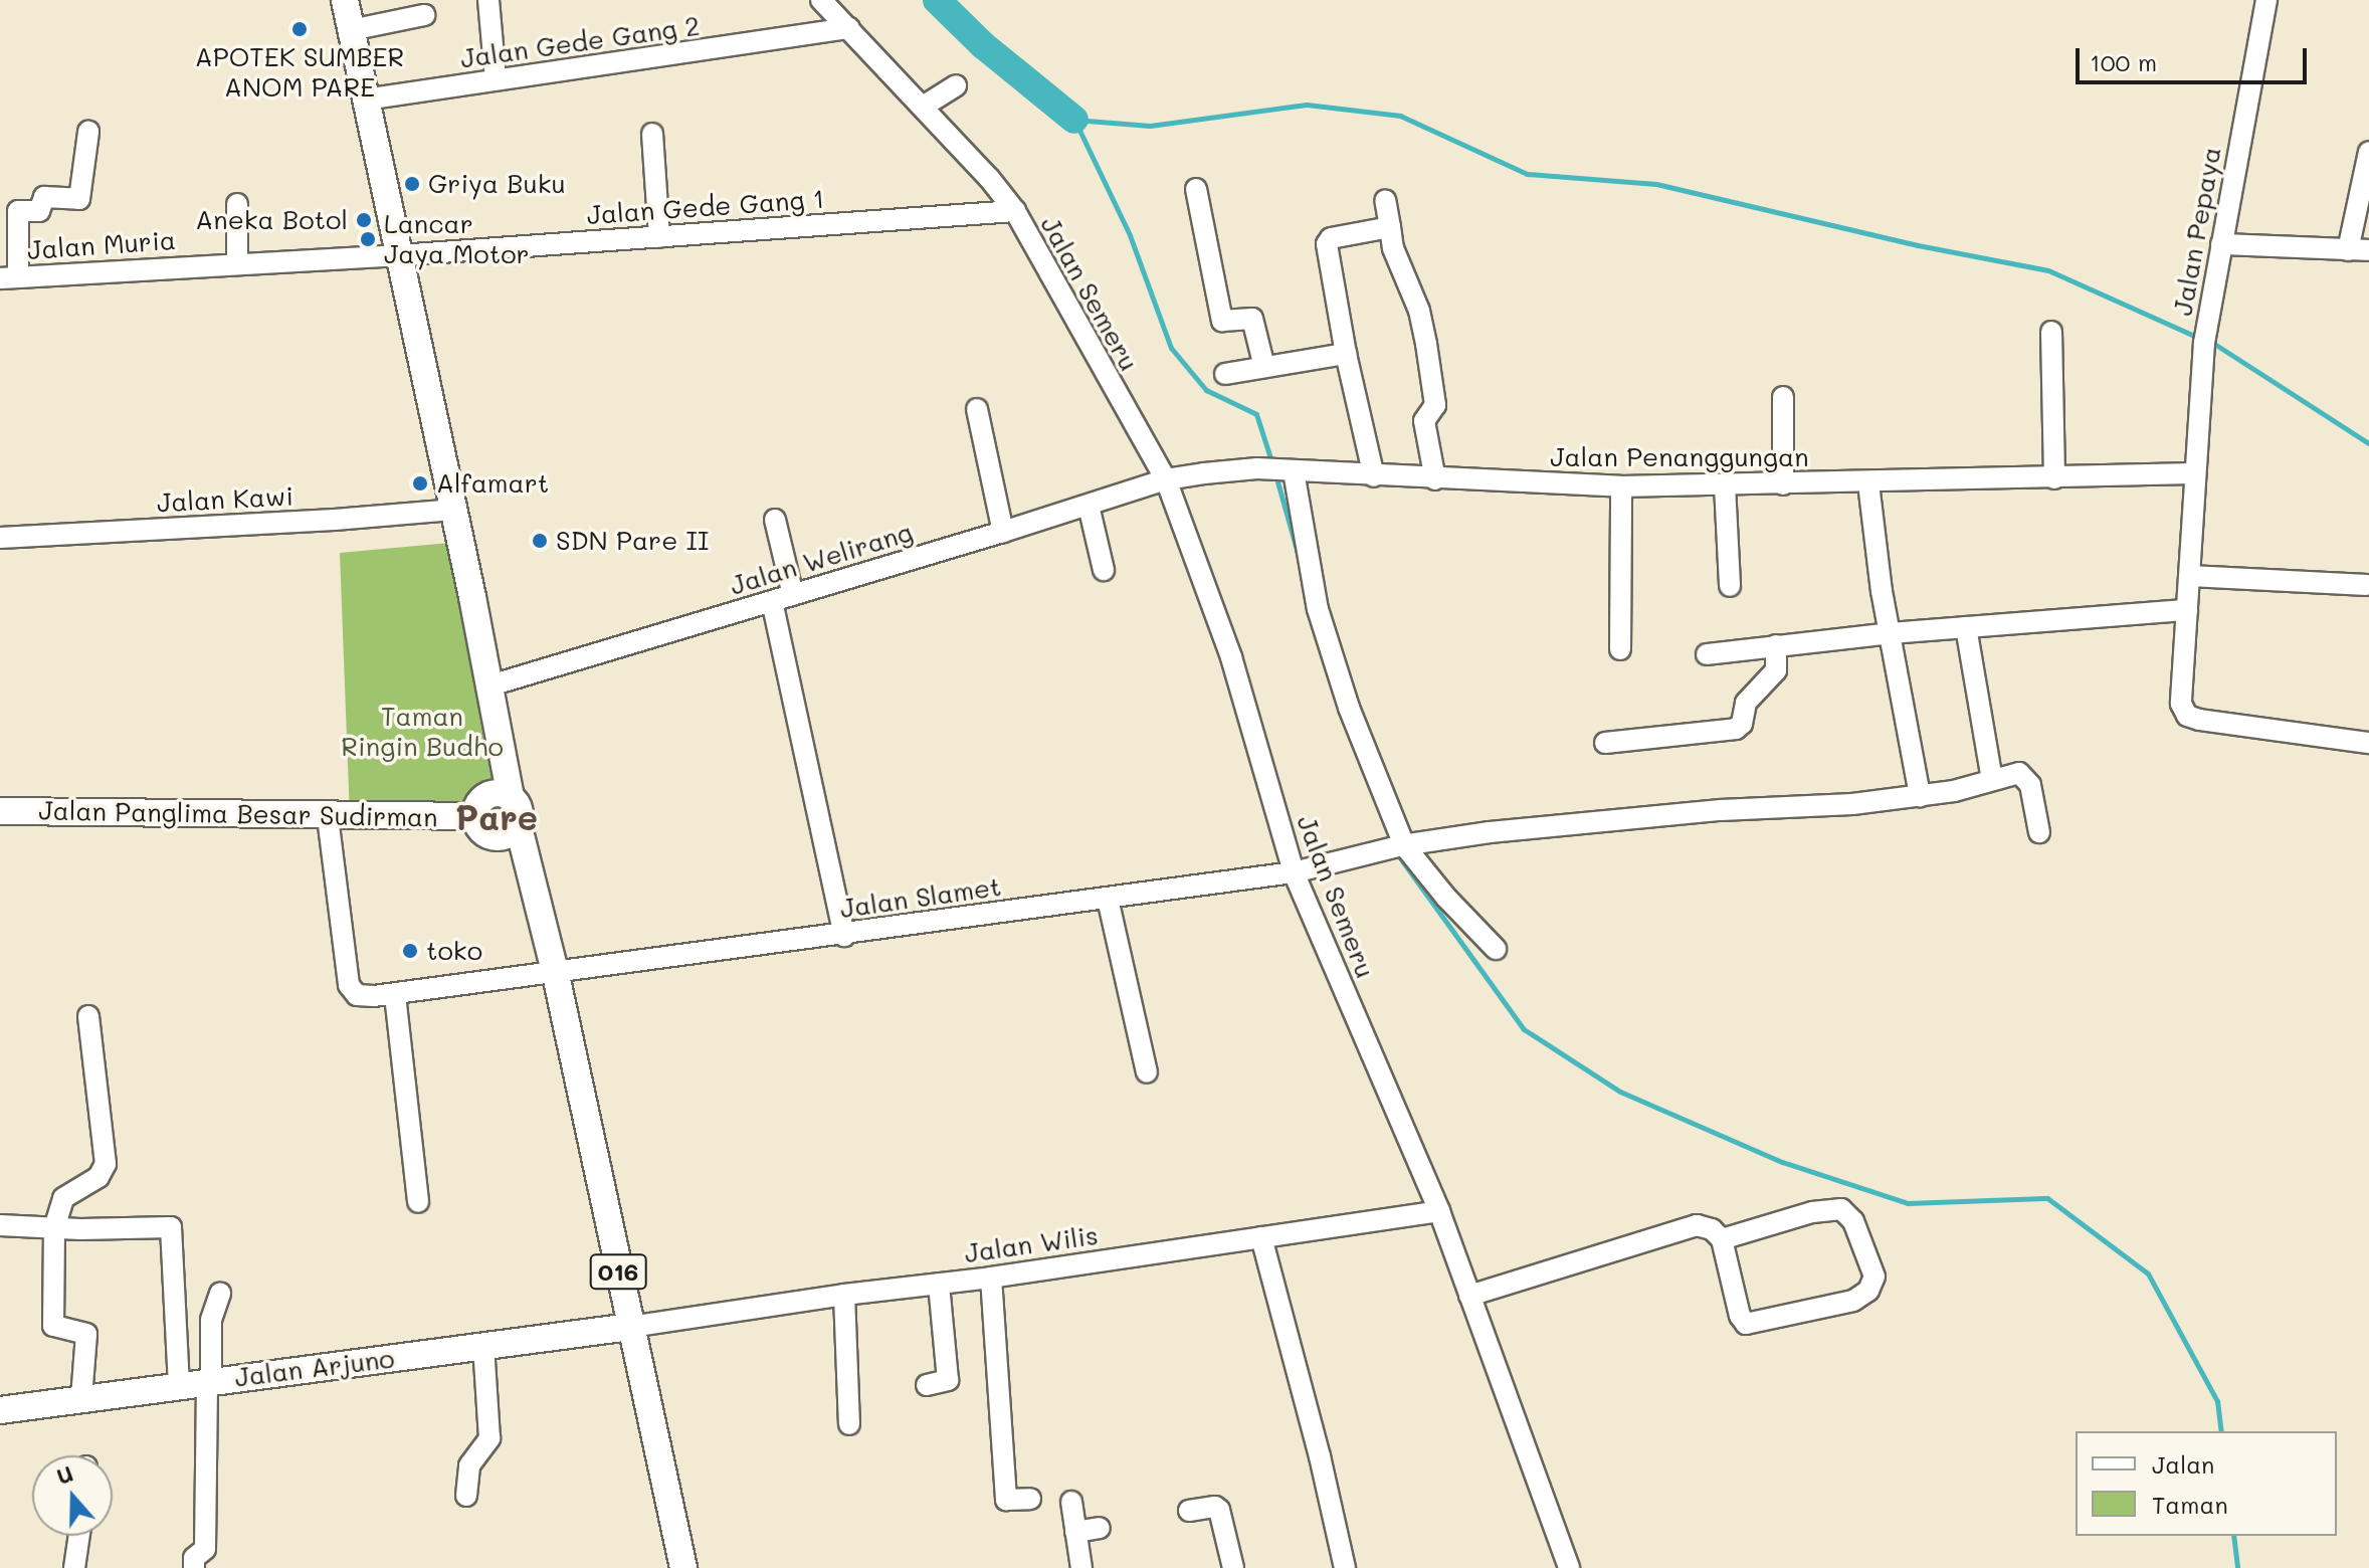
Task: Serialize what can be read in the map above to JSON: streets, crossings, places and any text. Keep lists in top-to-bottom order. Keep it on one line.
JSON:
{"streets":{"main road":["Jalan Panglima Besar Sudirman","016","Jalan Arjuno"],"street":["Jalan Gede Gang 2","Jalan Gede Gang 1","Jalan Pepaya","Jalan Muria","Jalan Semeru","Jalan Penanggungan","Jalan Kawi","Jalan Welirang","Jalan Slamet","Jalan Wilis"]},"crossings":[["Jalan Gede Gang 2","Jalan Semeru"],["Jalan Gede Gang 1","Jalan Muria"],["Jalan Gede Gang 1","Jalan Semeru"],["Jalan Pepaya","Jalan Penanggungan"],["Jalan Semeru","Jalan Penanggungan"],["Jalan Semeru","Jalan Welirang"],["Jalan Semeru","Jalan Slamet"],["Jalan Semeru","Jalan Wilis"],["Jalan Penanggungan","Jalan Welirang"],["Jalan Panglima Besar Sudirman","Jalan Slamet"],["Jalan Panglima Besar Sudirman","016"],["Jalan Slamet","016"],["Jalan Wilis","016"],["Jalan Wilis","Jalan Arjuno"],["016","Jalan Arjuno"]],"districts":["Pare"],"parks":["Taman Ringin Budho"],"places":["APOTEK SUMBER ANOM PARE","Griya Buku","Aneka Botol","Lancar Jaya Motor","Alfamart","SDN Pare II","toko"],"legend":["Jalan","Taman"],"scale_bar":"100 m","north":"top"}
